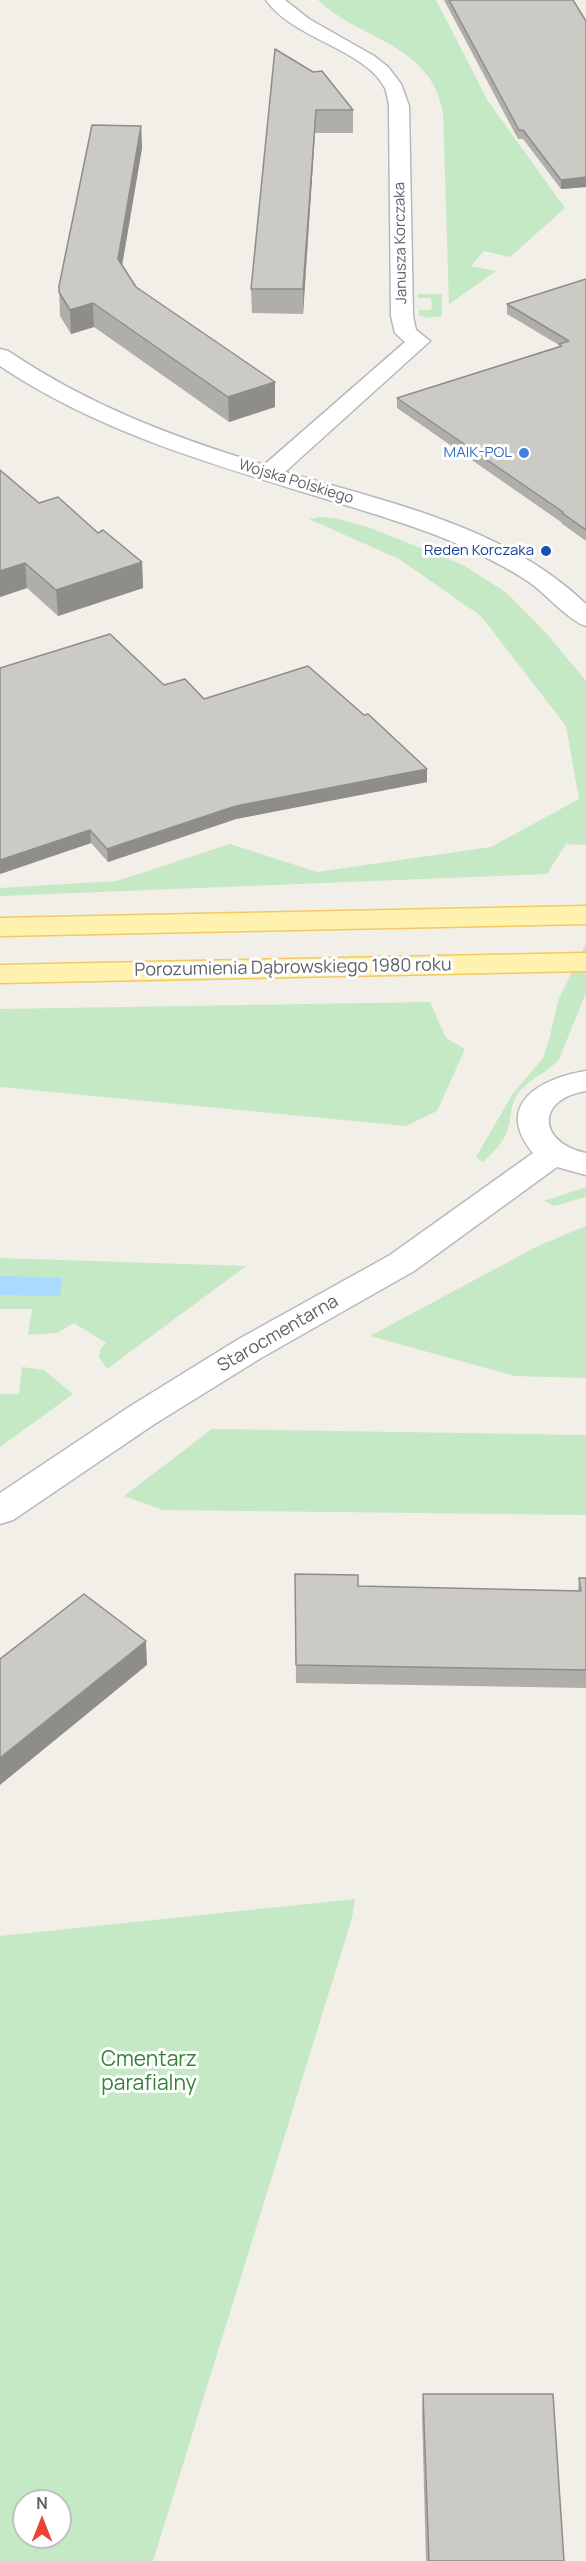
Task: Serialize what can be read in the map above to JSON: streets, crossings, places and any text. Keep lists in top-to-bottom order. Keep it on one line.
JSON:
{"streets":{"main road":["Porozumienia Dąbrowskiego 1980 roku"],"street":["Janusza Korczaka","Wojska Polskiego","Starocmentarna"]},"crossings":[["Janusza Korczaka","Wojska Polskiego"]],"parks":["Cmentarz parafialny"],"places":["MAIK-POL","Reden Korczaka"],"north":"top"}
